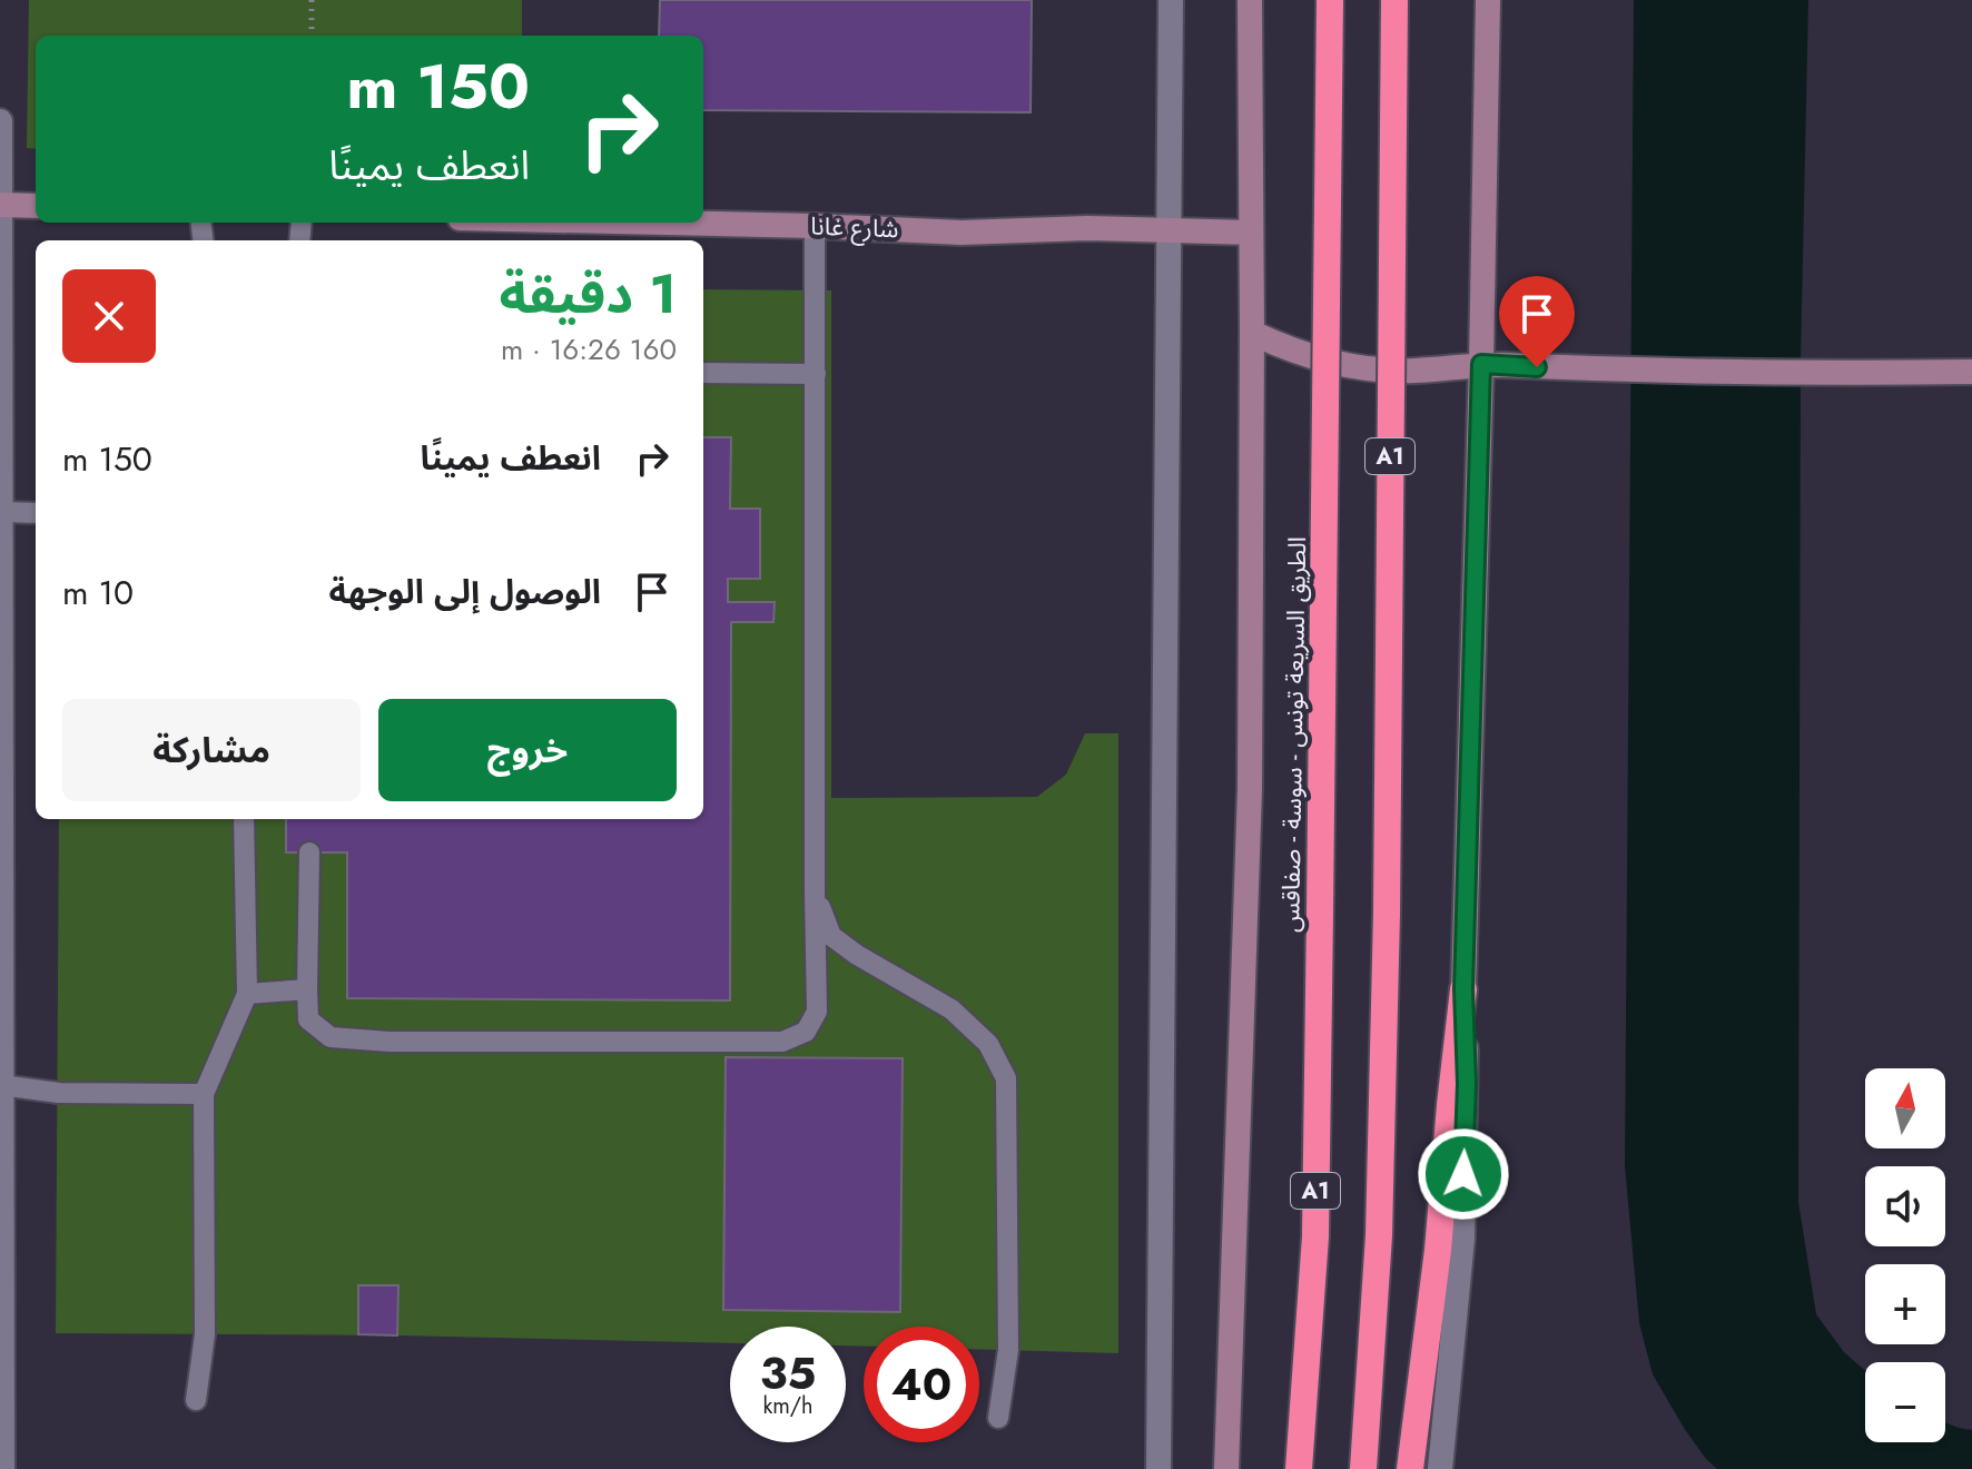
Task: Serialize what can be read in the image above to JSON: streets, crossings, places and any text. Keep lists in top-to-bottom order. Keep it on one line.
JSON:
{"streets":{"highway":["A1","الطريق السريعة تونس - سوسة - صفاقس"],"main road":["شارع غانا"]},"north":"top","page":{"turn":["150 m","انعطف يمينًا"],"heading":["1 دقيقة","160 m · 16:26"],"list":[{"name":"انعطف يمينًا","value":"150 m"},{"name":"الوصول إلى الوجهة","value":"10 m"}],"buttons":["خروج","مشاركة"],"map_buttons":["+","−"],"speed":"35 km/h","limit":"40"}}
